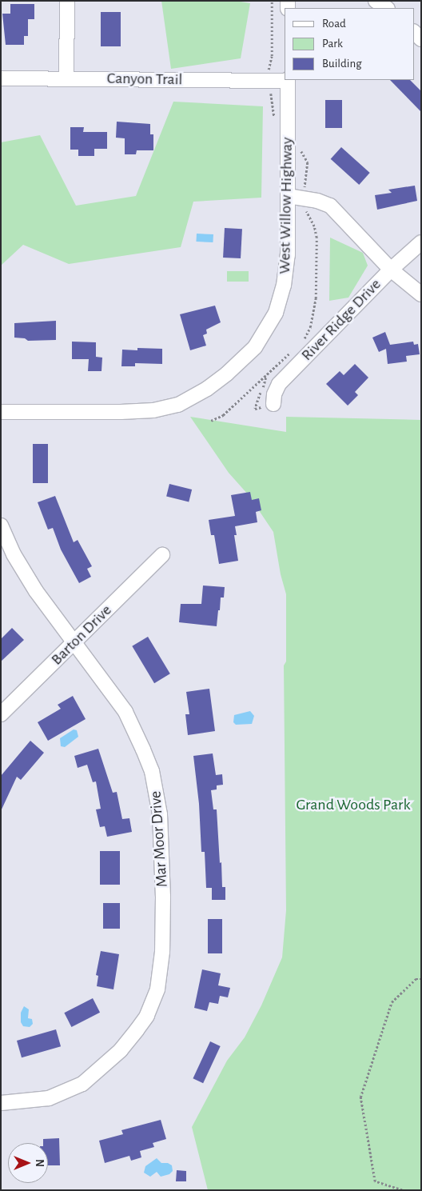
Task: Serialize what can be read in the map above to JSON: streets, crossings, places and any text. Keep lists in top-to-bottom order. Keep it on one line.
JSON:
{"streets":{"street":["Canyon Trail","West Willow Highway","River Ridge Drive","Barton Drive","Mar Moor Drive"]},"crossings":[["Barton Drive","Mar Moor Drive"]],"parks":["Grand Woods Park"],"legend":["Road","Park","Building"],"north":"right"}
